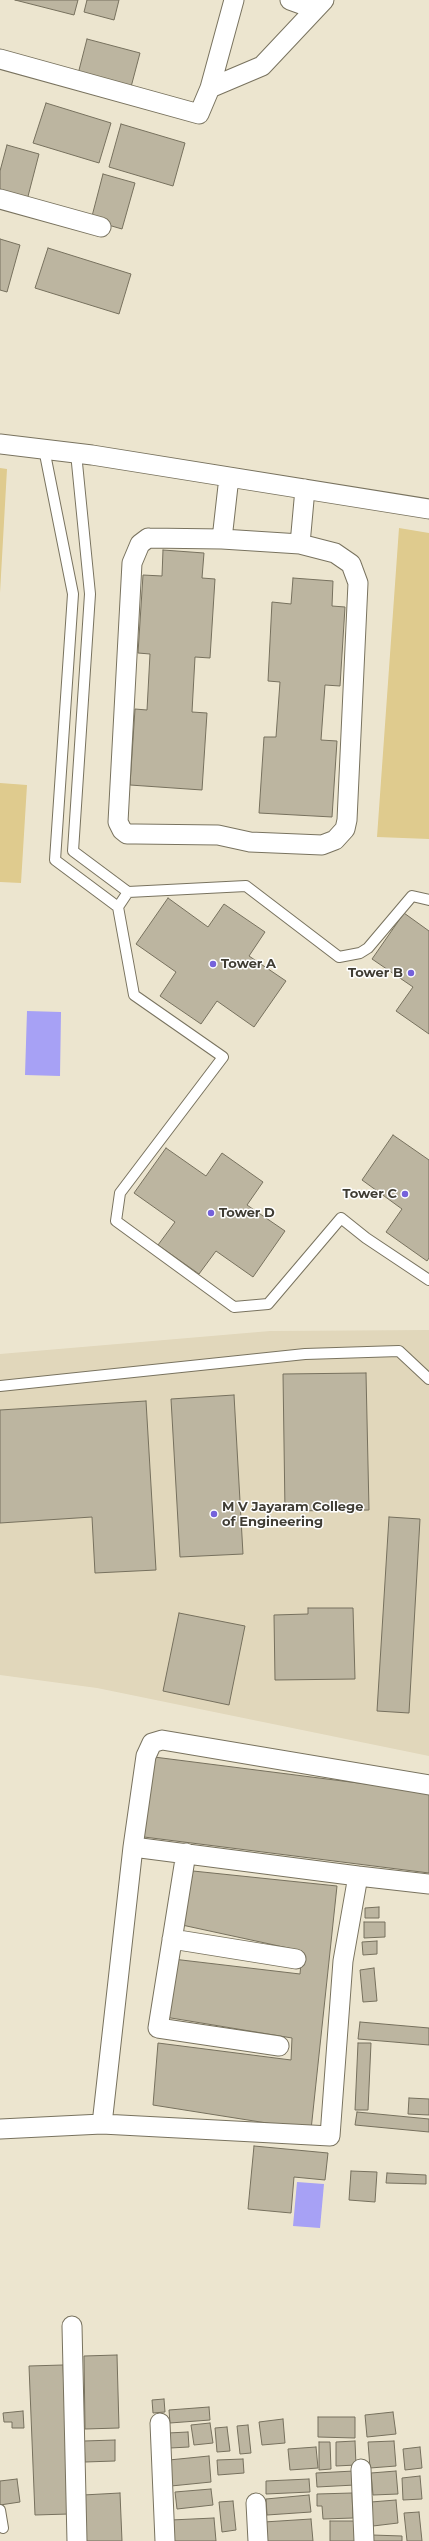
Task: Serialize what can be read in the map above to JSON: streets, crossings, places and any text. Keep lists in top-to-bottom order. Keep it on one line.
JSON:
{"places":["Tower A","Tower B","Tower C","Tower D","M V Jayaram College of Engineering"]}
